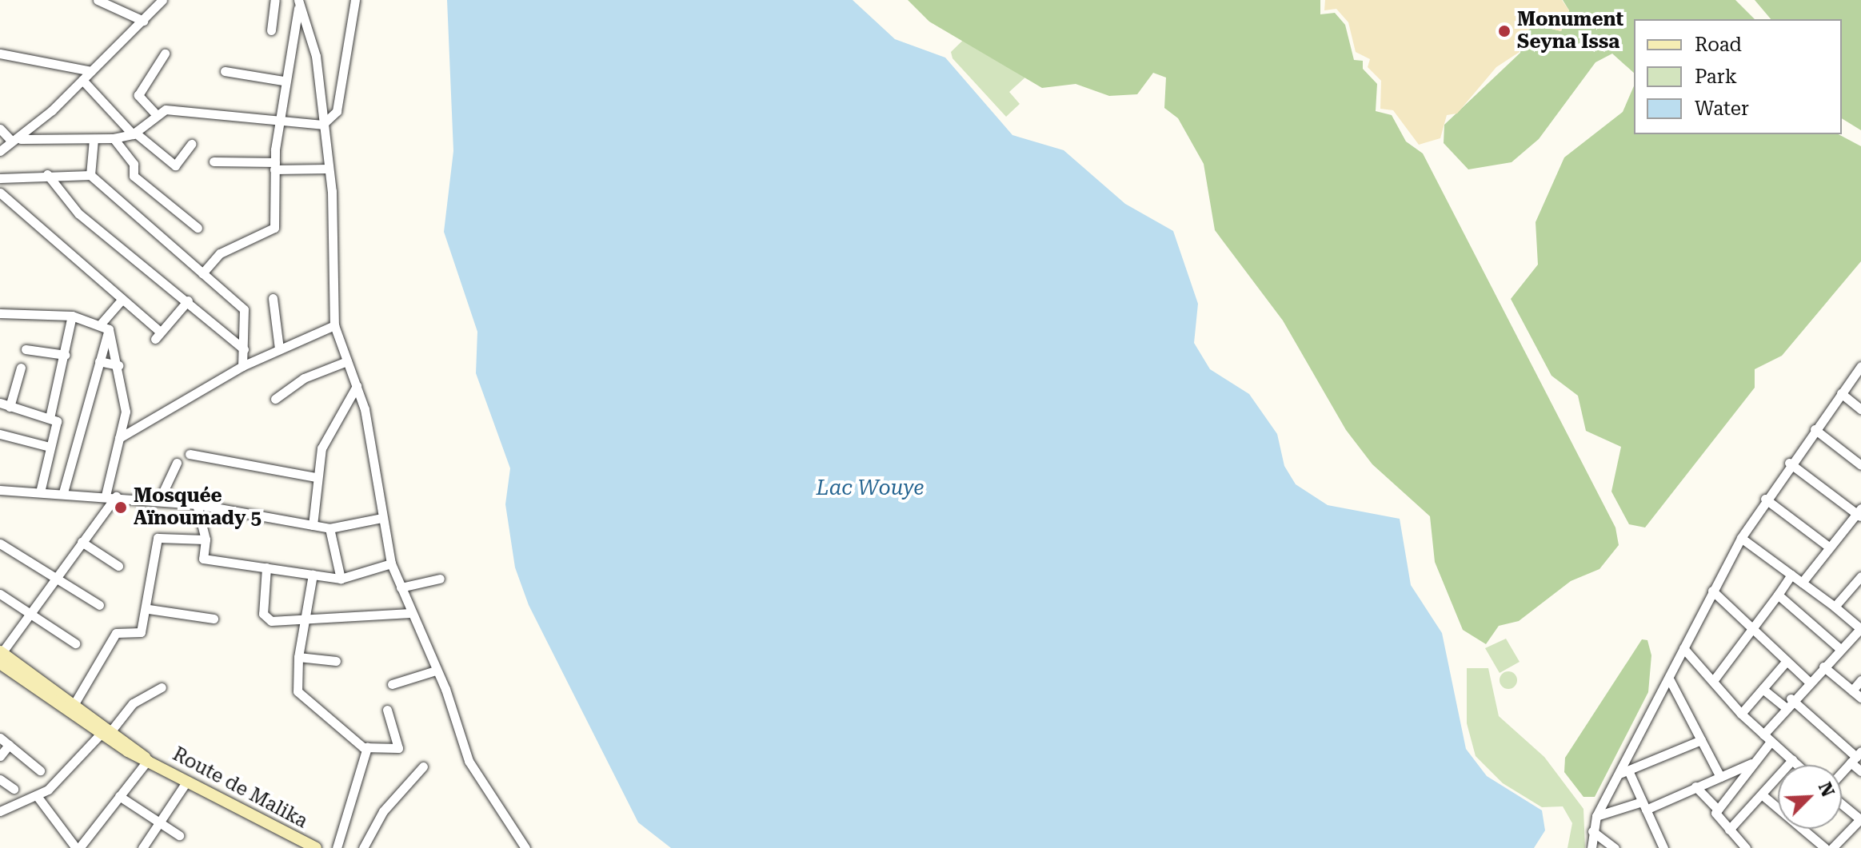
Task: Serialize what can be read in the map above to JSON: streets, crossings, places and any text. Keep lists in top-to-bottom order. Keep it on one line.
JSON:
{"streets":{"main road":["Route de Malika"]},"water":["Lac Wouye"],"places":["Monument Seyna Issa","Mosquée Aïnoumady 5"],"legend":["Road","Park","Water"],"north":"top right"}
